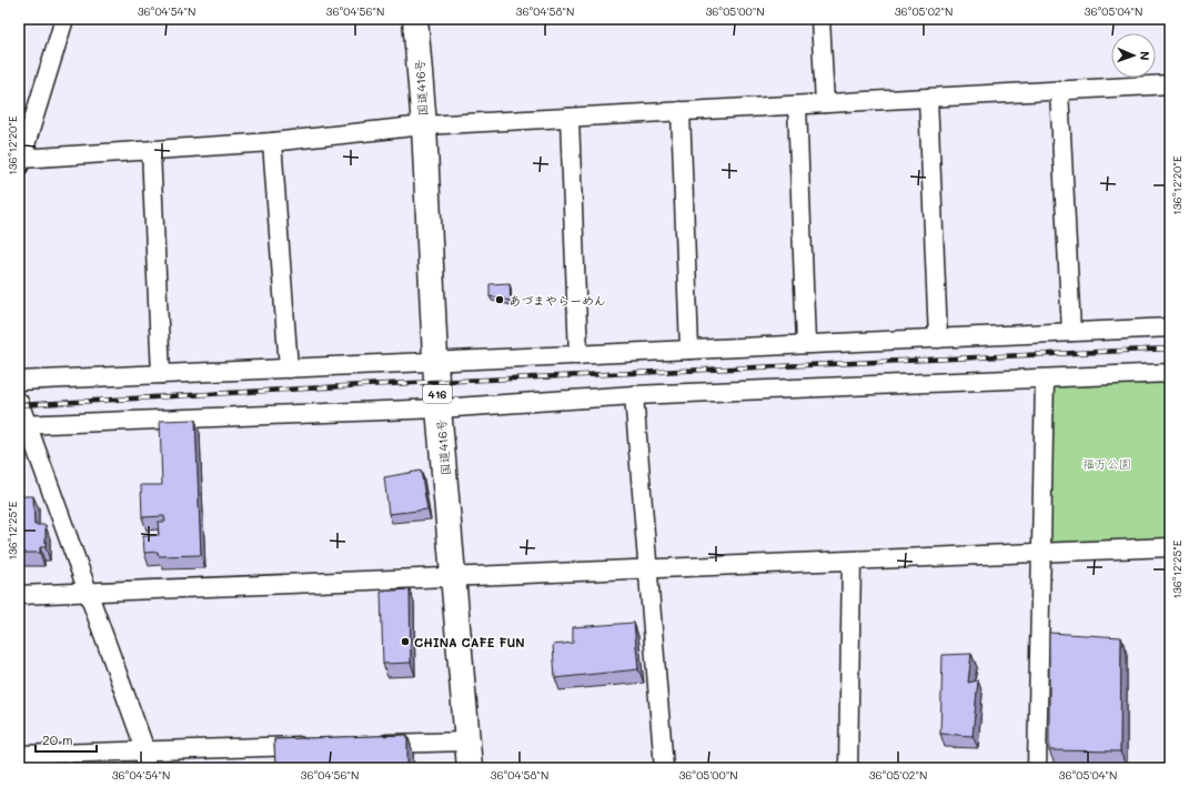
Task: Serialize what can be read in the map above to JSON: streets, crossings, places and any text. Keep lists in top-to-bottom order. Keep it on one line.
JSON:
{"streets":{"highway":["国道416号","416"]},"parks":["福万公園"],"places":["あづまやらーめん","CHINA CAFE FUN"],"scale_bar":"20 m","north":"right","coordinates":["36°04'54\"N","36°04'56\"N","36°04'58\"N","36°05'00\"N","36°05'02\"N","36°05'04\"N","136°12'20\"E","136°12'25\"E"]}
